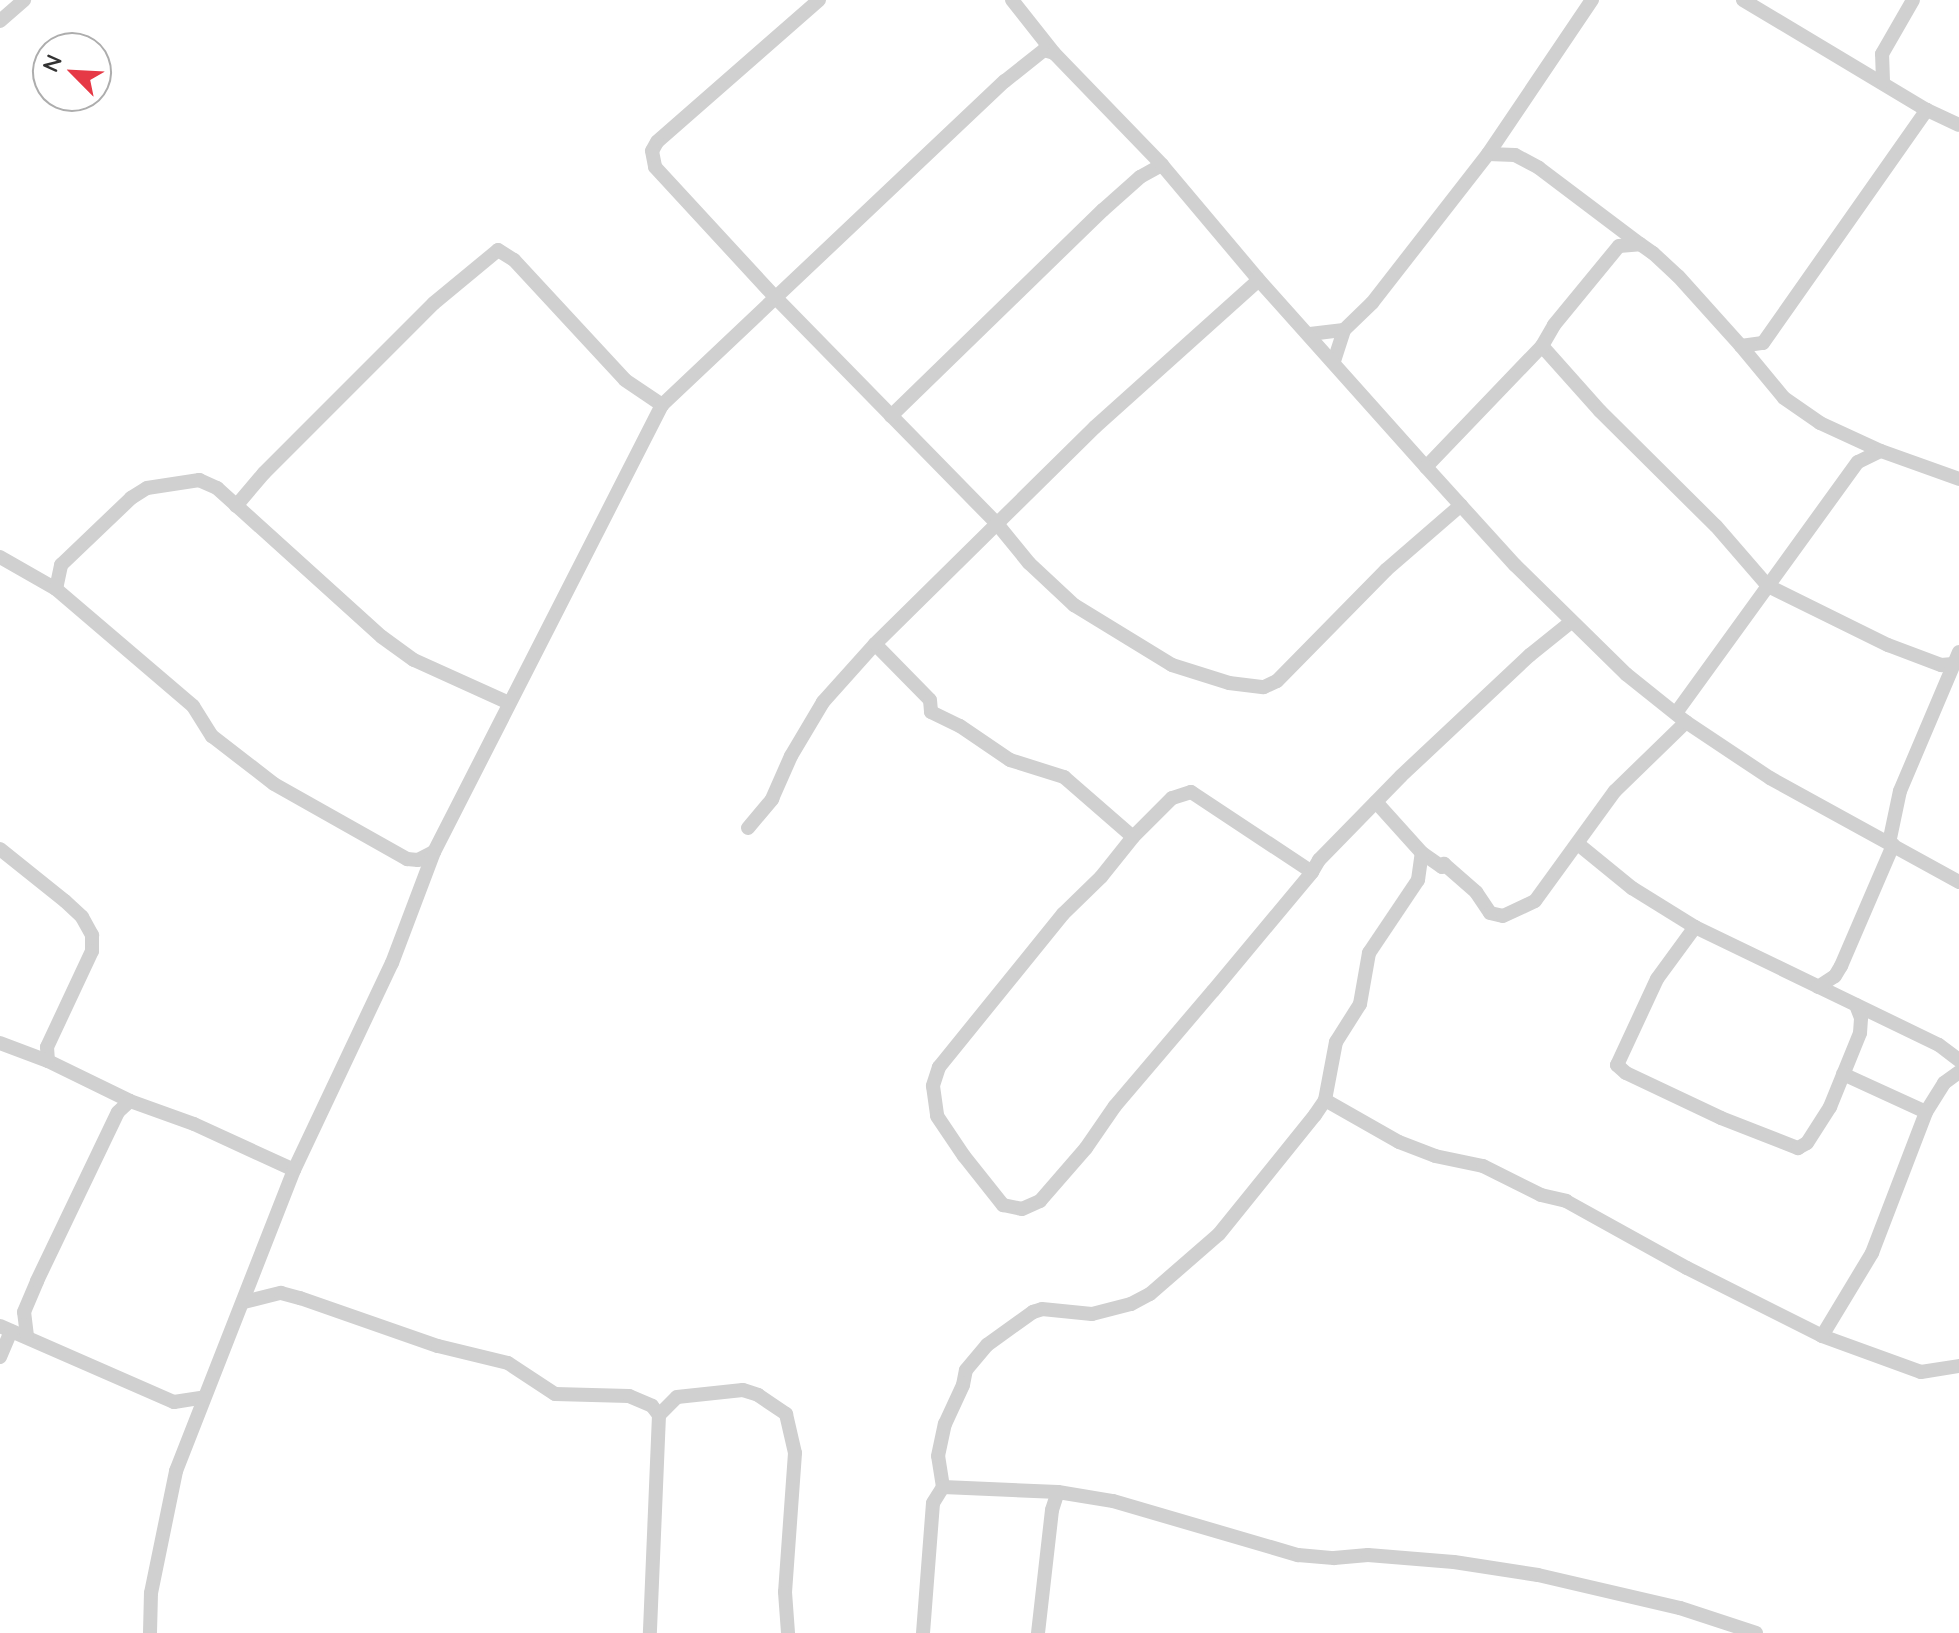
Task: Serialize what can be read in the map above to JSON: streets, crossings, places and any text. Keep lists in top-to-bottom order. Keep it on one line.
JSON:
{"north":"top left"}
